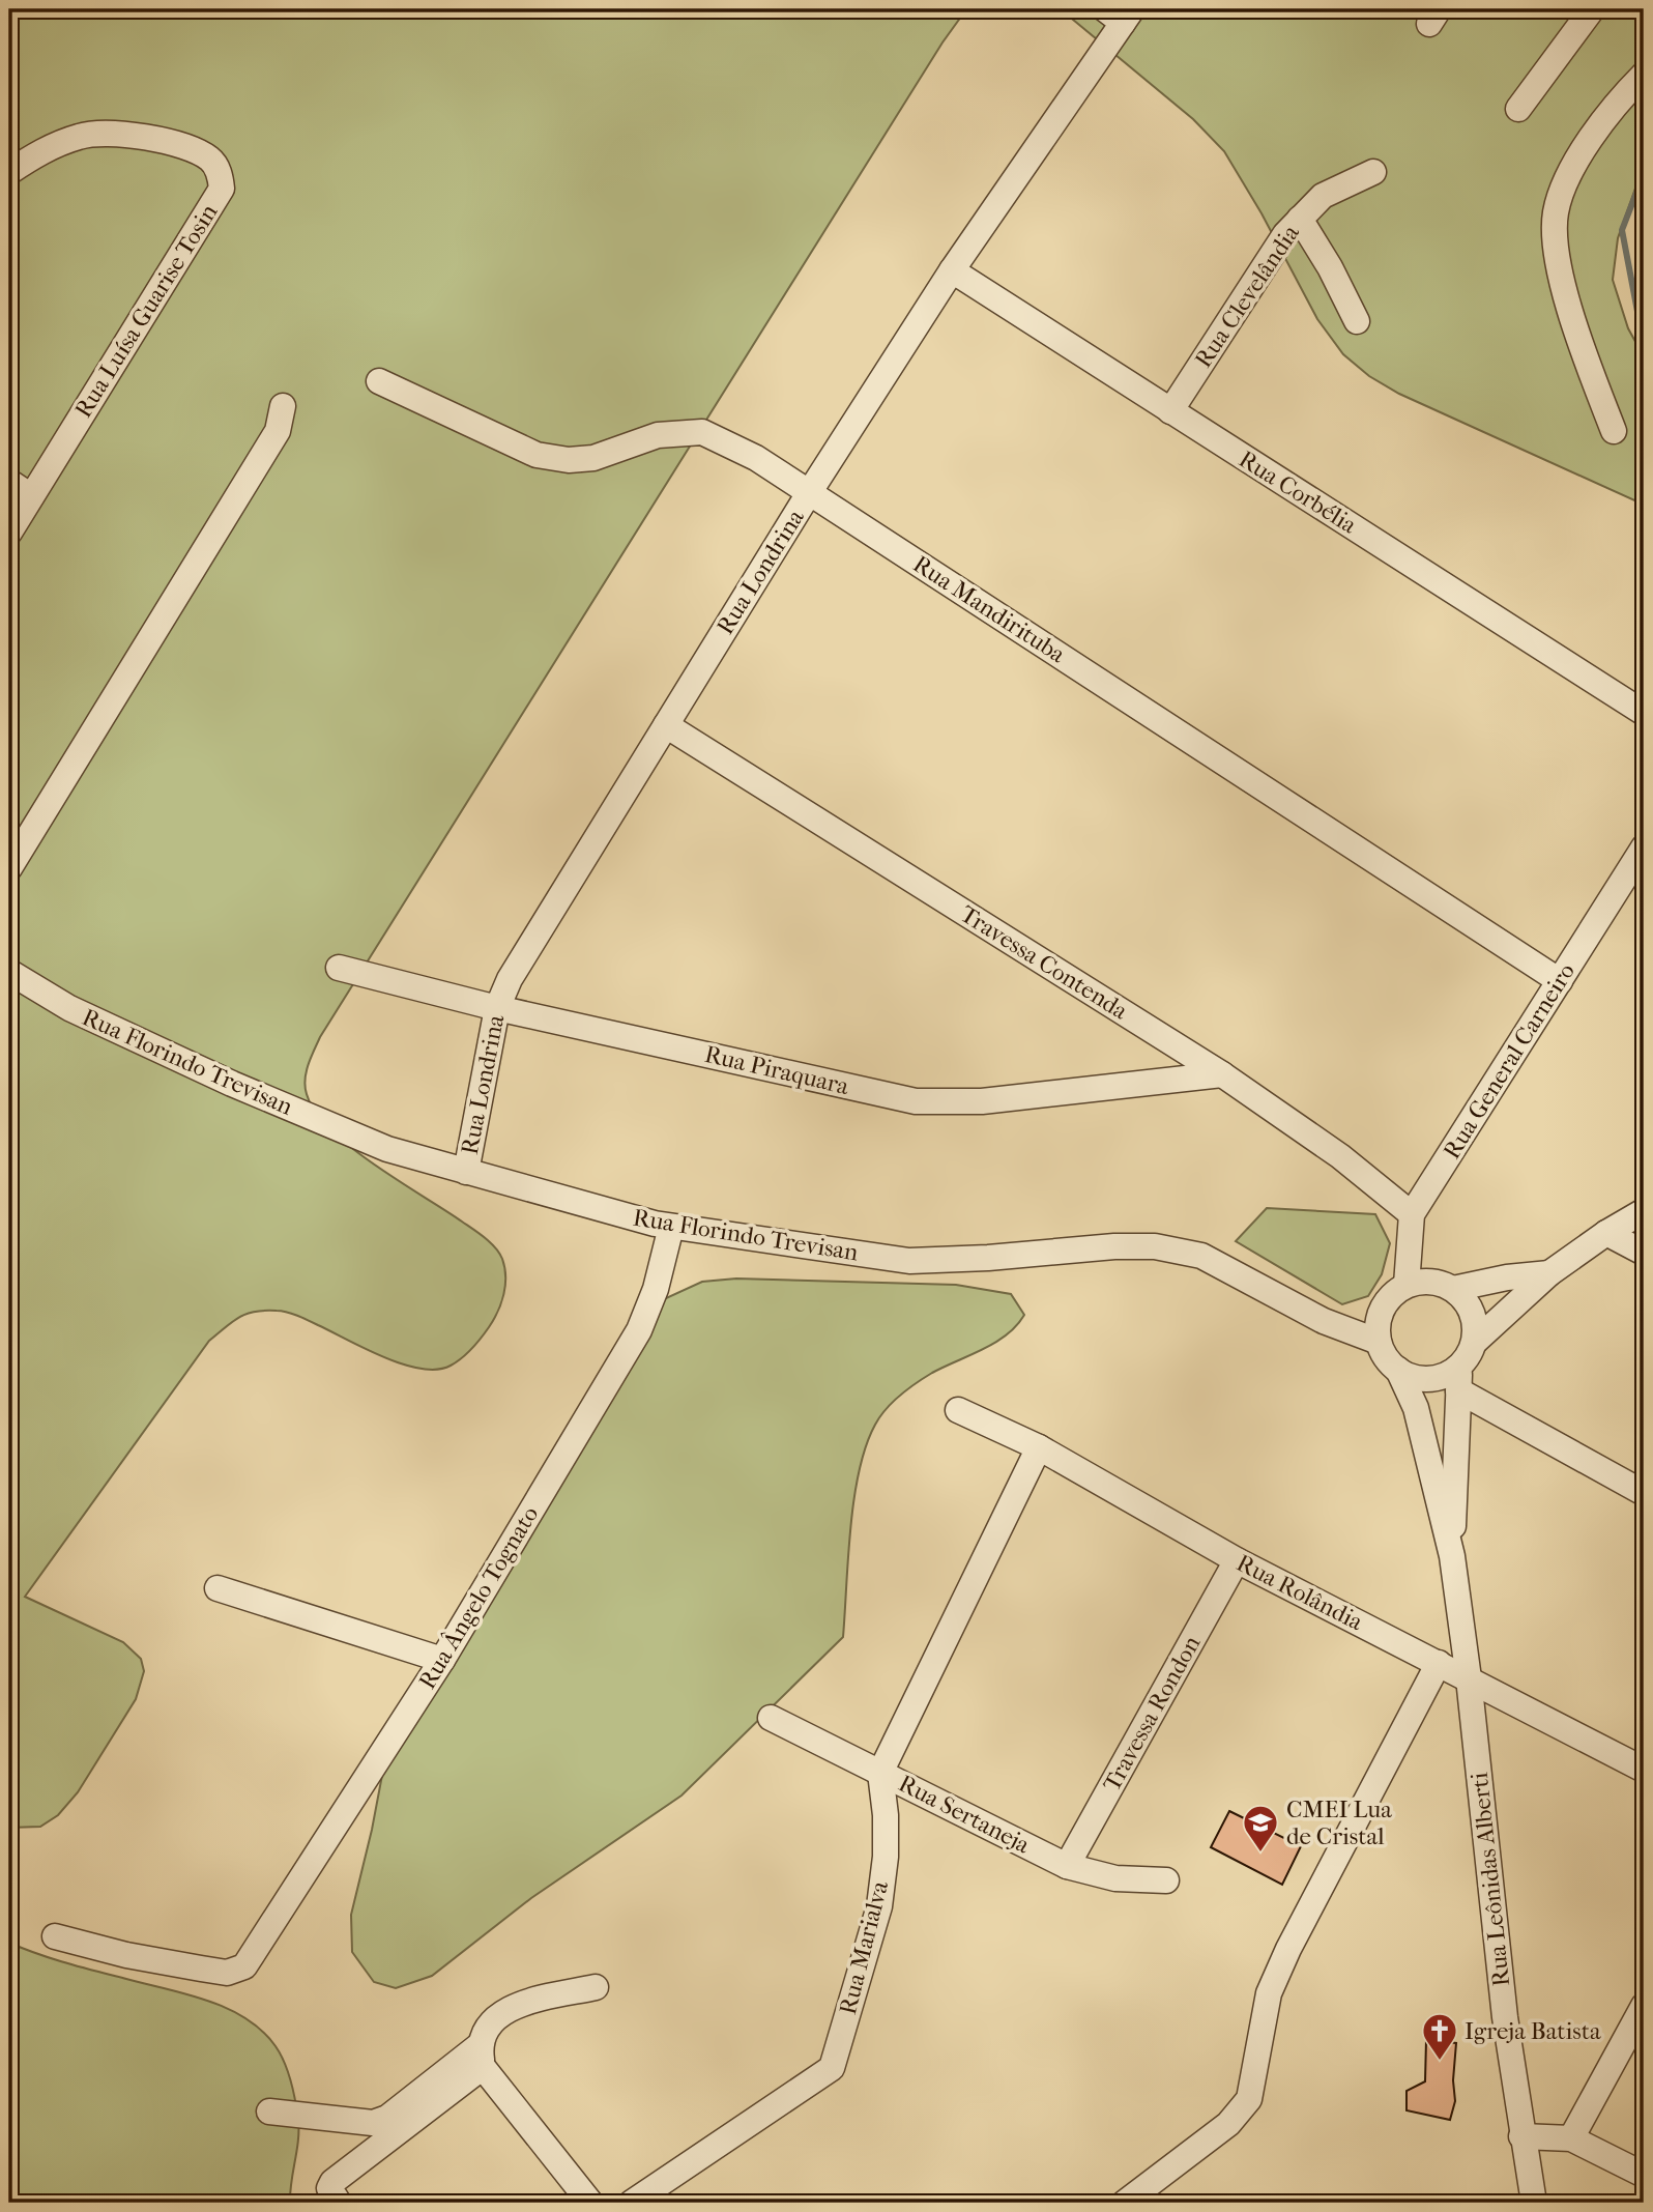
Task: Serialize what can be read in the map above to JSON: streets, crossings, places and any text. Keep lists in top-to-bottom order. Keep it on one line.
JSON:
{"streets":{"street":["Rua Clevelândia","Rua Luísa Guarise Tosin","Rua Corbélia","Rua Londrina","Rua Mandirituba","Travessa Contenda","Rua General Carneiro","Rua Florindo Trevisan","Rua Piraquara","Rua Rolândia","Rua Ângelo Tognato","Travessa Rondon","Rua Sertaneja","Rua Leônidas Alberti","Rua Marialva"]},"crossings":[["Rua Clevelândia","Rua Corbélia"],["Rua Corbélia","Rua Londrina"],["Rua Londrina","Rua Mandirituba"],["Rua Londrina","Travessa Contenda"],["Rua Londrina","Rua Florindo Trevisan"],["Rua Londrina","Rua Piraquara"],["Rua Mandirituba","Rua General Carneiro"],["Travessa Contenda","Rua General Carneiro"],["Travessa Contenda","Rua Piraquara"],["Rua General Carneiro","Rua Florindo Trevisan"],["Rua General Carneiro","Rua Leônidas Alberti"],["Rua Florindo Trevisan","Rua Ângelo Tognato"],["Rua Florindo Trevisan","Rua Leônidas Alberti"],["Rua Rolândia","Travessa Rondon"],["Rua Rolândia","Rua Leônidas Alberti"],["Travessa Rondon","Rua Sertaneja"],["Rua Sertaneja","Rua Marialva"]],"places":{"school or university":["CMEI Lua de Cristal"],"church":["Igreja Batista"]}}
